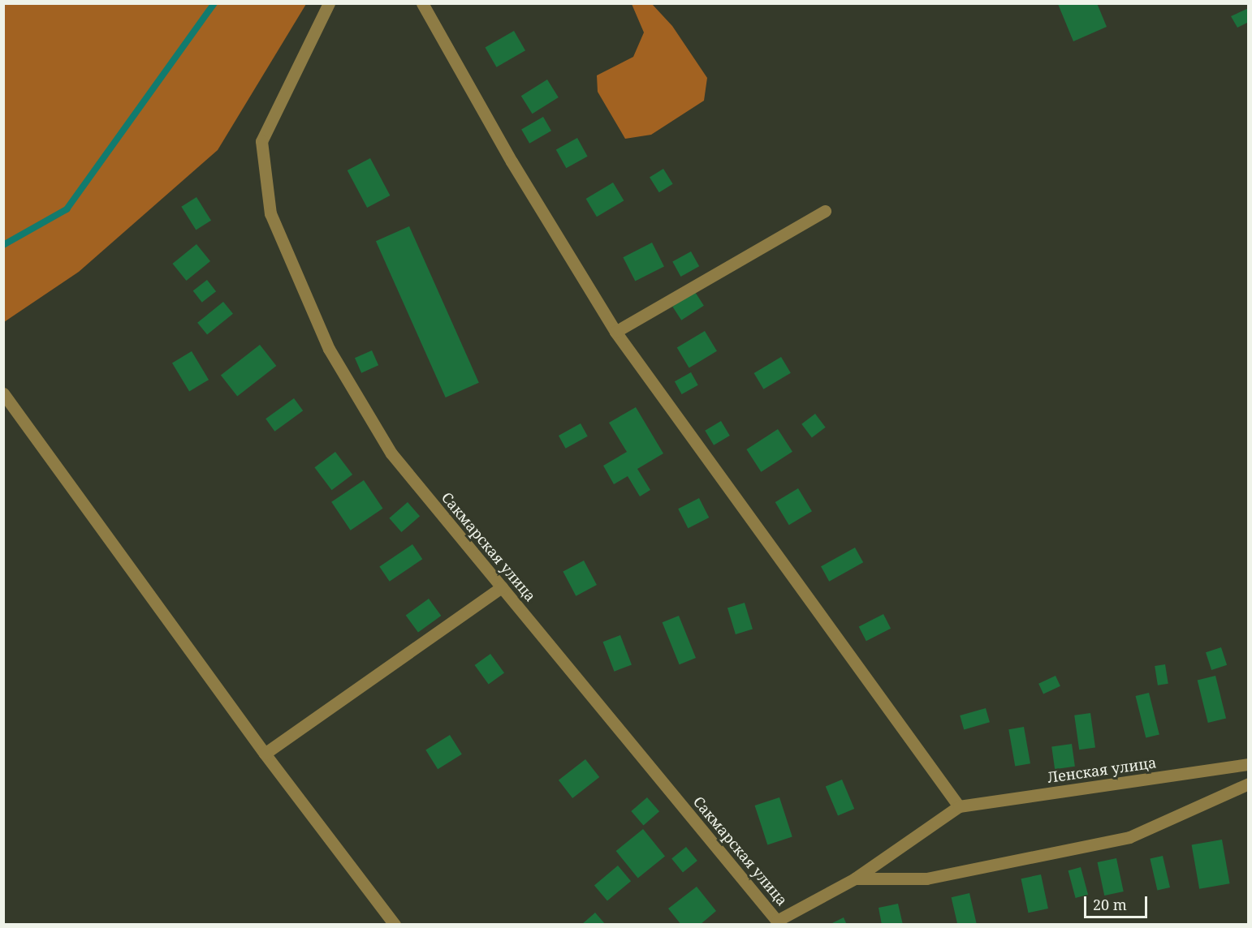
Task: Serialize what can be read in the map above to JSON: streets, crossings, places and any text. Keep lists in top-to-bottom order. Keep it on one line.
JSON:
{"streets":{"street":["Сакмарская улица","Ленская улица"]},"scale_bar":"20 m"}
